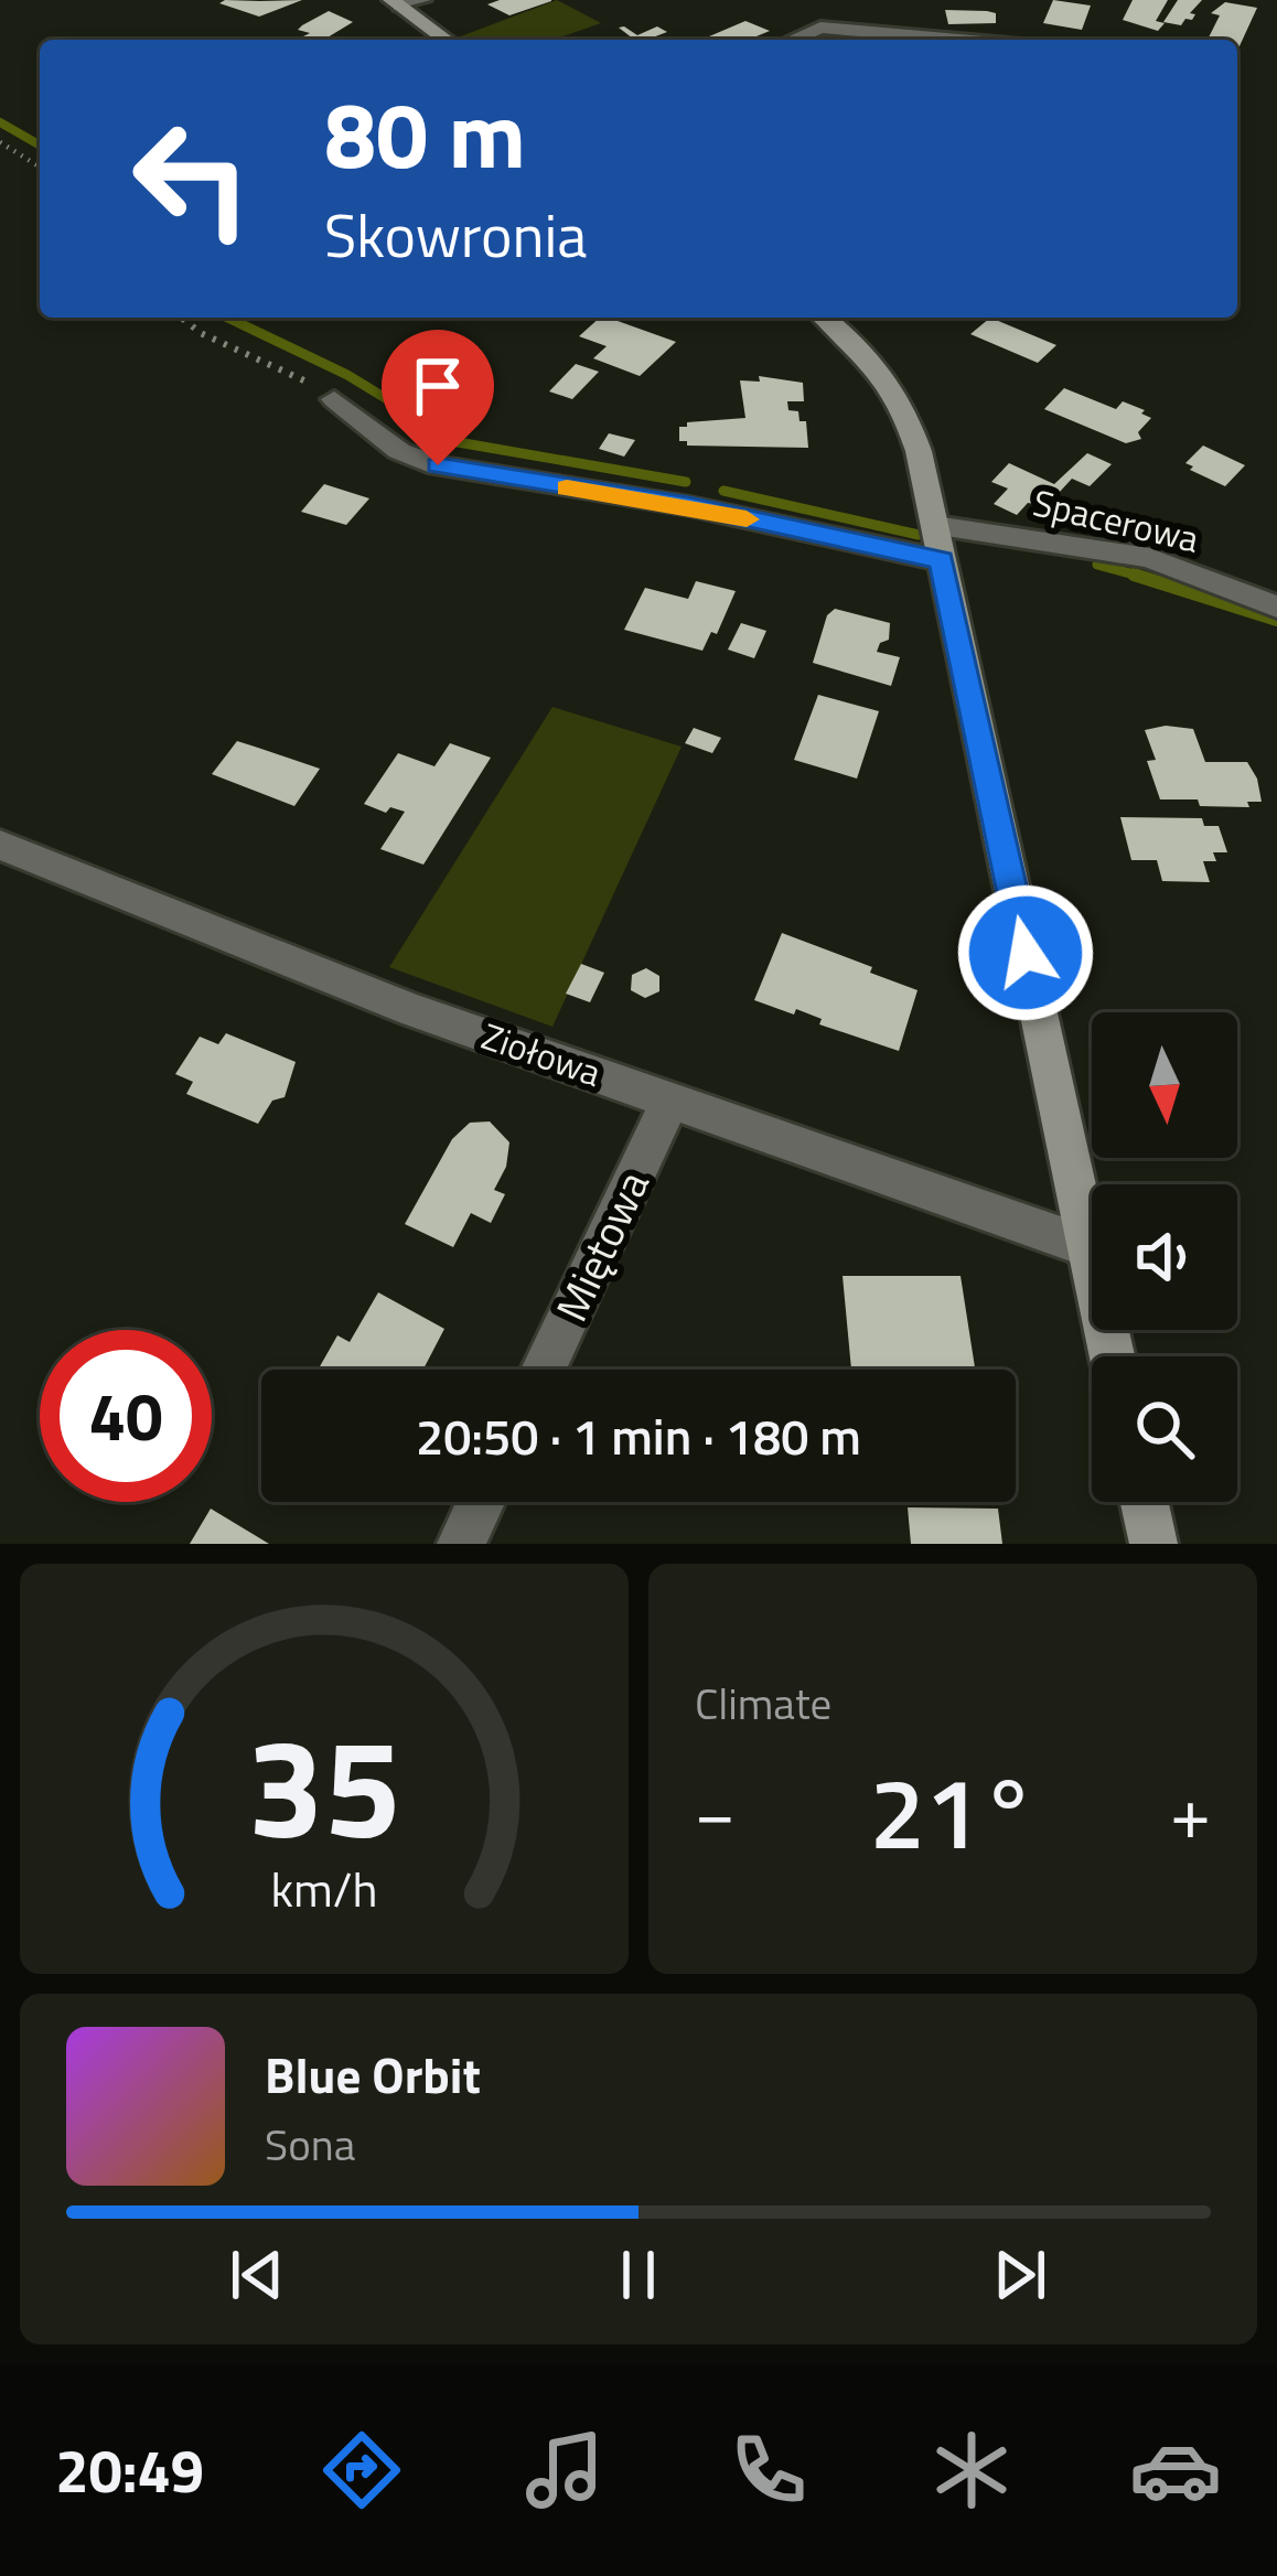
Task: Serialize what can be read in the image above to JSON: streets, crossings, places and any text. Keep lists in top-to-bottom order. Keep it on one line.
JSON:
{"streets":{"street":["Spacerowa","Ziołowa","Miętowa"]},"crossings":[["Ziołowa","Miętowa"]],"north":"bottom","page":{"turn":["80 m","Skowronia"],"limit":"40","trip":"20:50 · 1 min · 180 m","tile":"Climate","heat":["−","21°","+"],"song":["Blue Orbit","Sona"],"tabs":"20:49","gauge":["35","km/h"]}}
